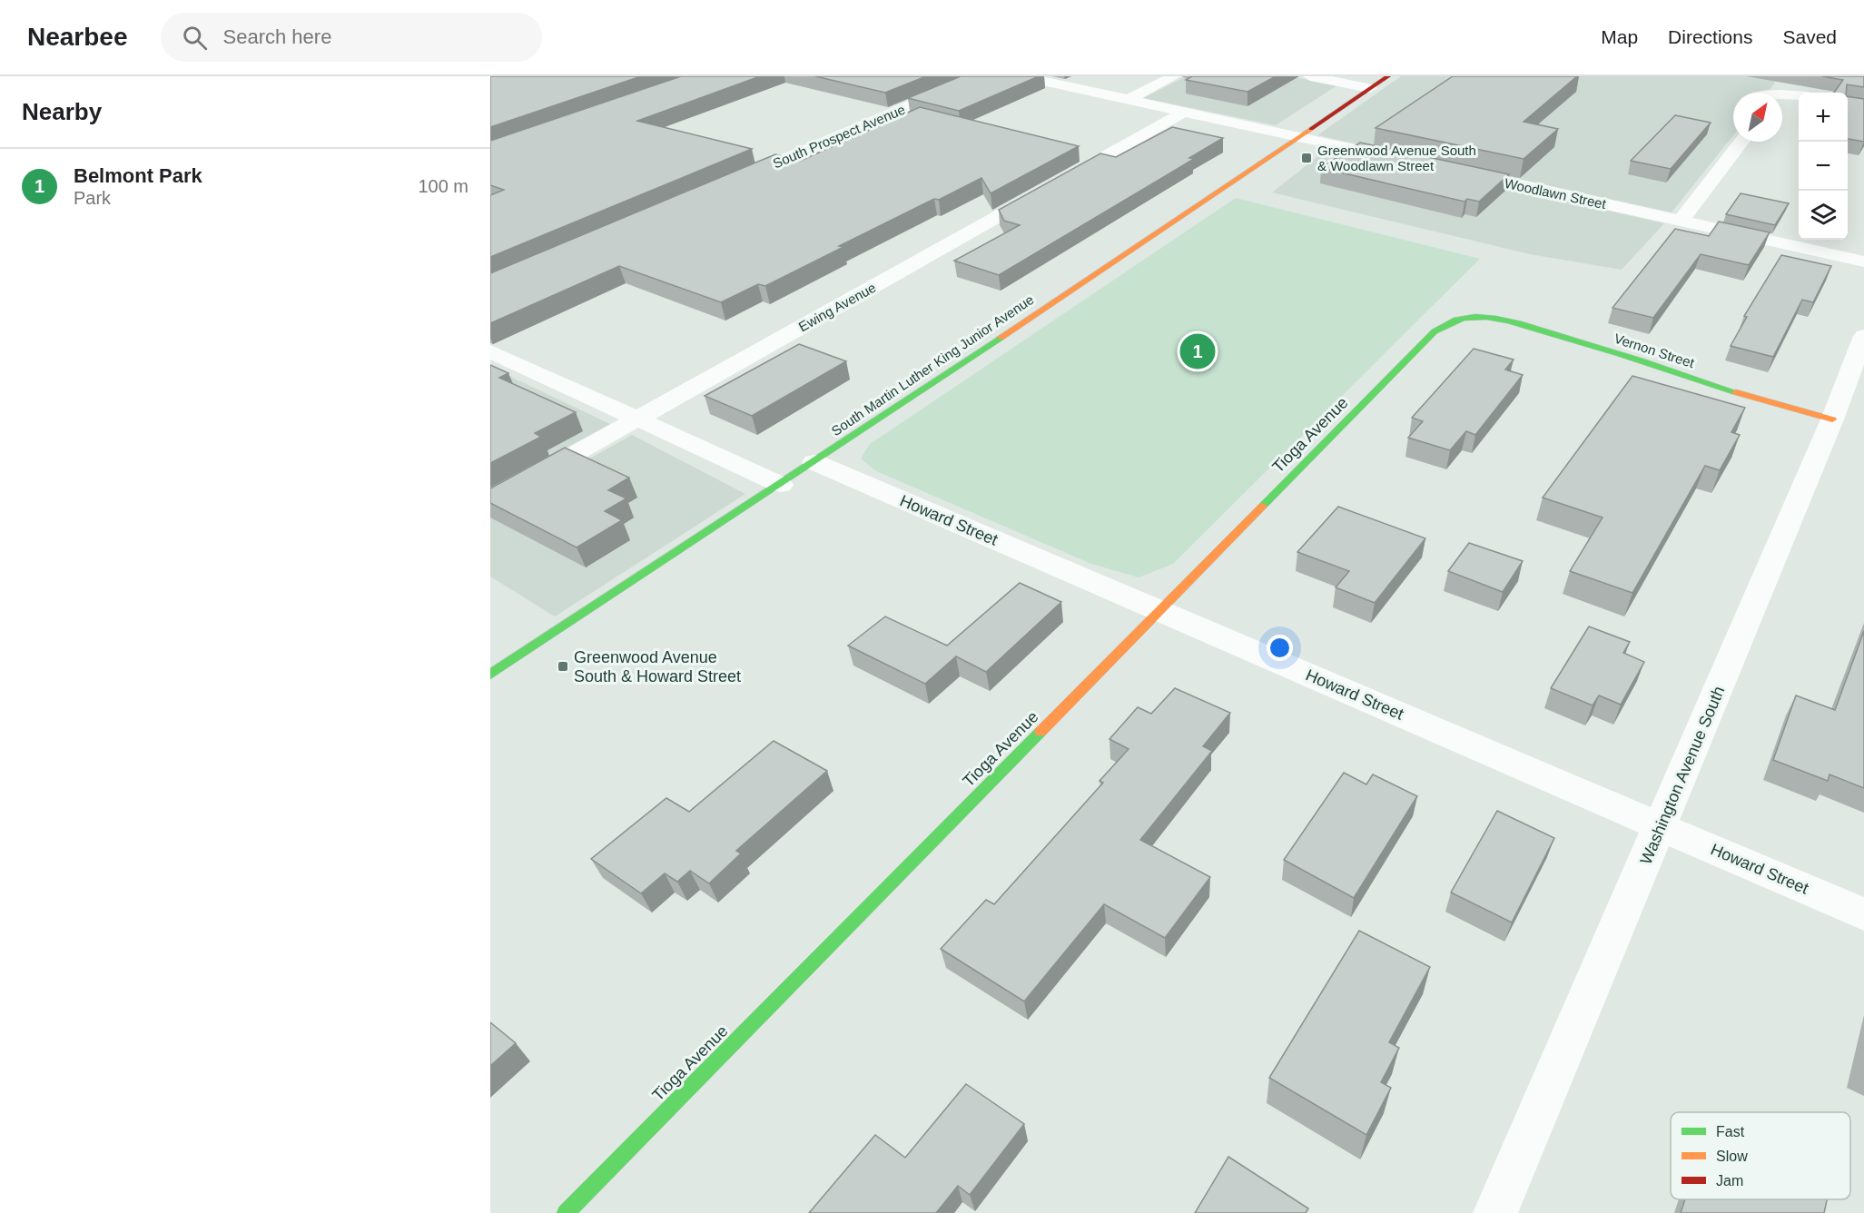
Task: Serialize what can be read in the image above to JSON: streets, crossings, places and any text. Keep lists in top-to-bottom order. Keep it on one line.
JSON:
{"streets":{"street":["South Prospect Avenue","Woodlawn Street","Ewing Avenue","Vernon Street","South Martin Luther King Junior Avenue","Tioga Avenue","Howard Street","Washington Avenue South"]},"crossings":[["Vernon Street","Tioga Avenue"],["Vernon Street","Washington Avenue South"],["South Martin Luther King Junior Avenue","Howard Street"],["Tioga Avenue","Howard Street"],["Howard Street","Washington Avenue South"]],"places":{"transit":["Greenwood Avenue South & Woodlawn Street","Greenwood Avenue South & Howard Street"]},"legend":["Fast","Slow","Jam"],"north":"top right","page":{"header":"Nearbee","search":"Search here","nav":["Map","Directions","Saved"],"heading":"Nearby","map_buttons":["+","−"],"list":[{"mark":"1","name":"Belmont Park","note":"Park","value":"100 m"}],"pins":"1"}}
